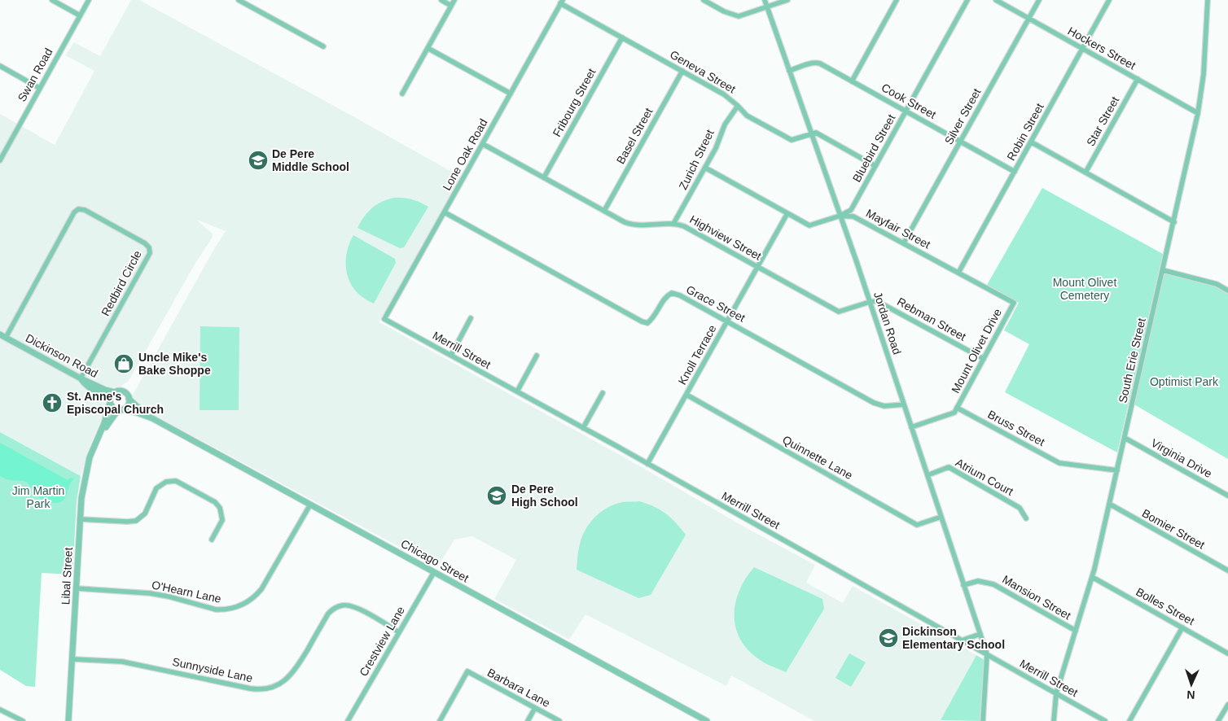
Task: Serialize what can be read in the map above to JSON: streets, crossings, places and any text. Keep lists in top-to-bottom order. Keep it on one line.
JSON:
{"streets":{"street":["Hockers Street","Geneva Street","Swan Road","Cook Street","Fribourg Street","Silver Street","Star Street","Robin Street","Basel Street","Bluebird Street","Lone Oak Road","Zurich Street","Mayfair Street","Highview Street","Redbird Circle","Grace Street","Rebman Street","Jordan Road","Merrill Street","Mount Olivet Drive","Knoll Terrace","Dickinson Road","South Erie Street","Bruss Street","Quinnette Lane","Virginia Drive","Atrium Court","Bomier Street","Chicago Street","Libal Street","O'Hearn Lane","Mansion Street","Bolles Street","Crestview Lane","Sunnyside Lane","Barbara Lane"]},"crossings":[["Hockers Street","Silver Street"],["Hockers Street","Star Street"],["Hockers Street","Robin Street"],["Hockers Street","South Erie Street"],["Geneva Street","Fribourg Street"],["Geneva Street","Basel Street"],["Geneva Street","Lone Oak Road"],["Geneva Street","Zurich Street"],["Geneva Street","Jordan Road"],["Cook Street","Silver Street"],["Cook Street","Robin Street"],["Cook Street","Bluebird Street"],["Cook Street","Jordan Road"],["Fribourg Street","Highview Street"],["Silver Street","Mayfair Street"],["Robin Street","Mayfair Street"],["Basel Street","Highview Street"],["Bluebird Street","Mayfair Street"],["Bluebird Street","Jordan Road"],["Lone Oak Road","Highview Street"],["Lone Oak Road","Grace Street"],["Lone Oak Road","Merrill Street"],["Zurich Street","Mayfair Street"],["Zurich Street","Highview Street"],["Mayfair Street","Jordan Road"],["Mayfair Street","Mount Olivet Drive"],["Mayfair Street","Knoll Terrace"],["Highview Street","Rebman Street"],["Highview Street","Jordan Road"],["Highview Street","Knoll Terrace"],["Redbird Circle","Dickinson Road"],["Grace Street","Jordan Road"],["Grace Street","Knoll Terrace"],["Rebman Street","Jordan Road"],["Rebman Street","Mount Olivet Drive"],["Jordan Road","Merrill Street"],["Jordan Road","Quinnette Lane"],["Jordan Road","Atrium Court"],["Jordan Road","Mansion Street"],["Merrill Street","Knoll Terrace"],["Merrill Street","South Erie Street"],["Mount Olivet Drive","Bruss Street"],["Knoll Terrace","Quinnette Lane"],["Dickinson Road","Chicago Street"],["Dickinson Road","Libal Street"],["South Erie Street","Bruss Street"],["South Erie Street","Virginia Drive"],["South Erie Street","Bomier Street"],["South Erie Street","Mansion Street"],["South Erie Street","Bolles Street"],["Chicago Street","Libal Street"],["Chicago Street","O'Hearn Lane"],["Chicago Street","Crestview Lane"],["Libal Street","O'Hearn Lane"],["Libal Street","Sunnyside Lane"],["Crestview Lane","Sunnyside Lane"]],"parks":["Mount Olivet Cemetery","Optimist Park","Jim Martin Park"],"places":{"school or university":["De Pere Middle School","De Pere High School","Dickinson Elementary School"],"shop":["Uncle Mike's Bake Shoppe"],"church":["St. Anne's Episcopal Church"]},"north":"bottom"}
